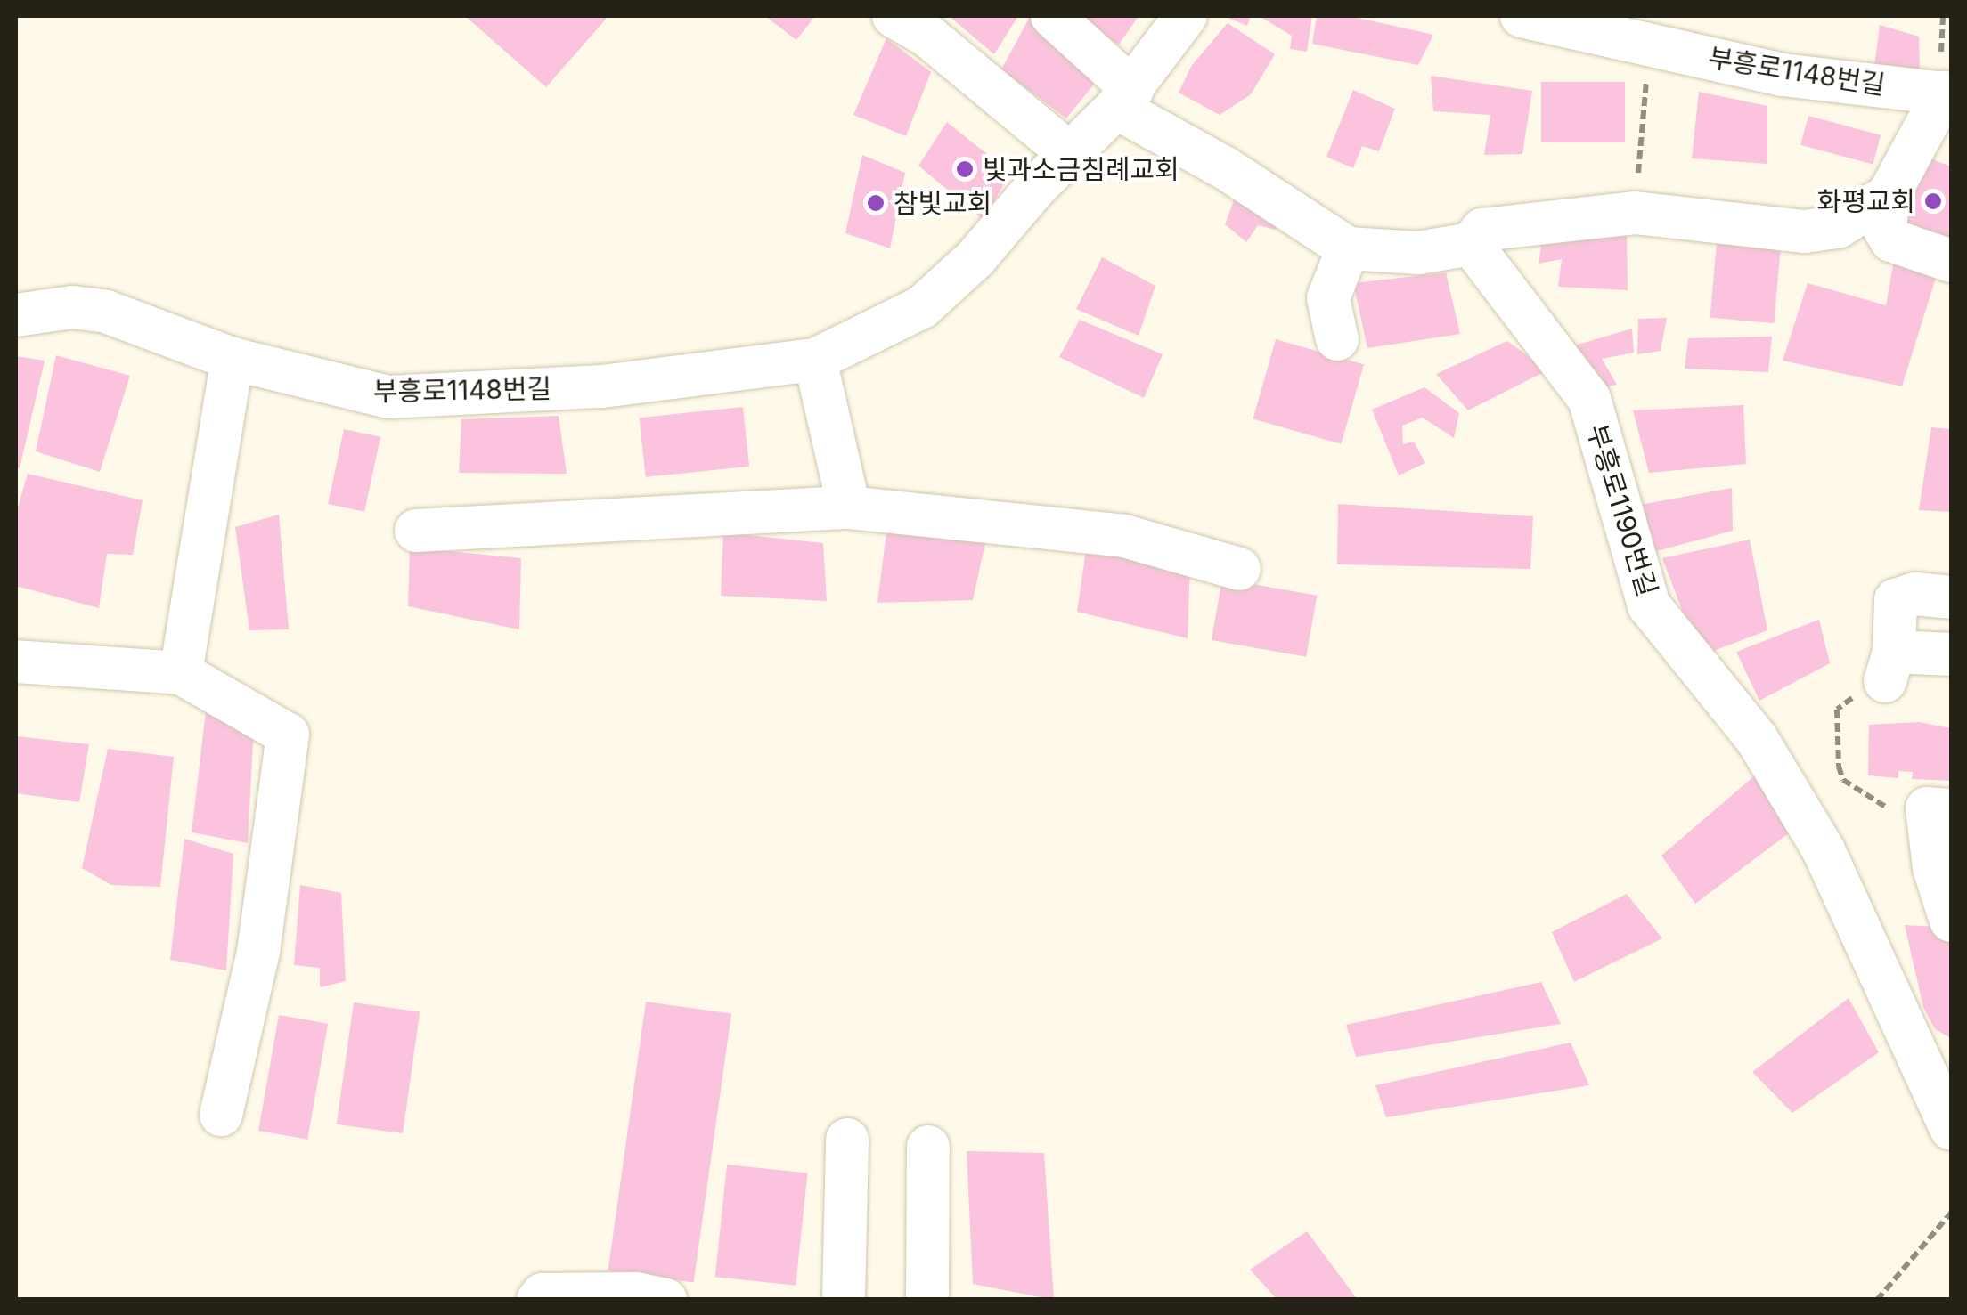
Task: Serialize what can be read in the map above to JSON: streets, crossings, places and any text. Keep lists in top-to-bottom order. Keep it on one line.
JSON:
{"streets":{"street":["부흥로1148번길","부흥로1190번길"]},"crossings":[["부흥로1148번길","부흥로1190번길"]],"places":["빛과소금침례교회","화평교회","참빛교회"]}
